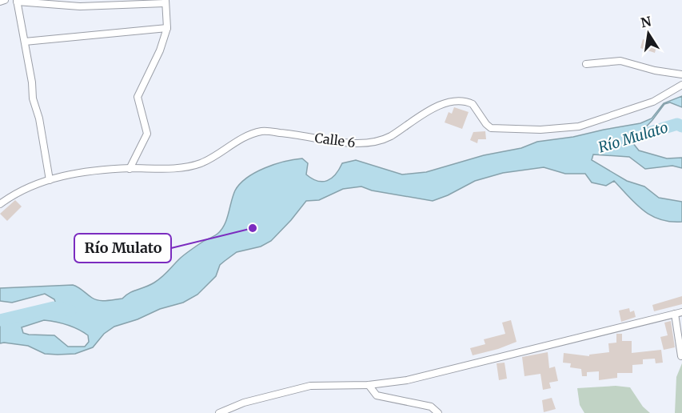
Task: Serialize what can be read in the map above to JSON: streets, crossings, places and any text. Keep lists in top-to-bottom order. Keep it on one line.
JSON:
{"streets":{"street":["Calle 6"]},"water":["Río Mulato"],"places":["Río Mulato"],"north":"top"}
